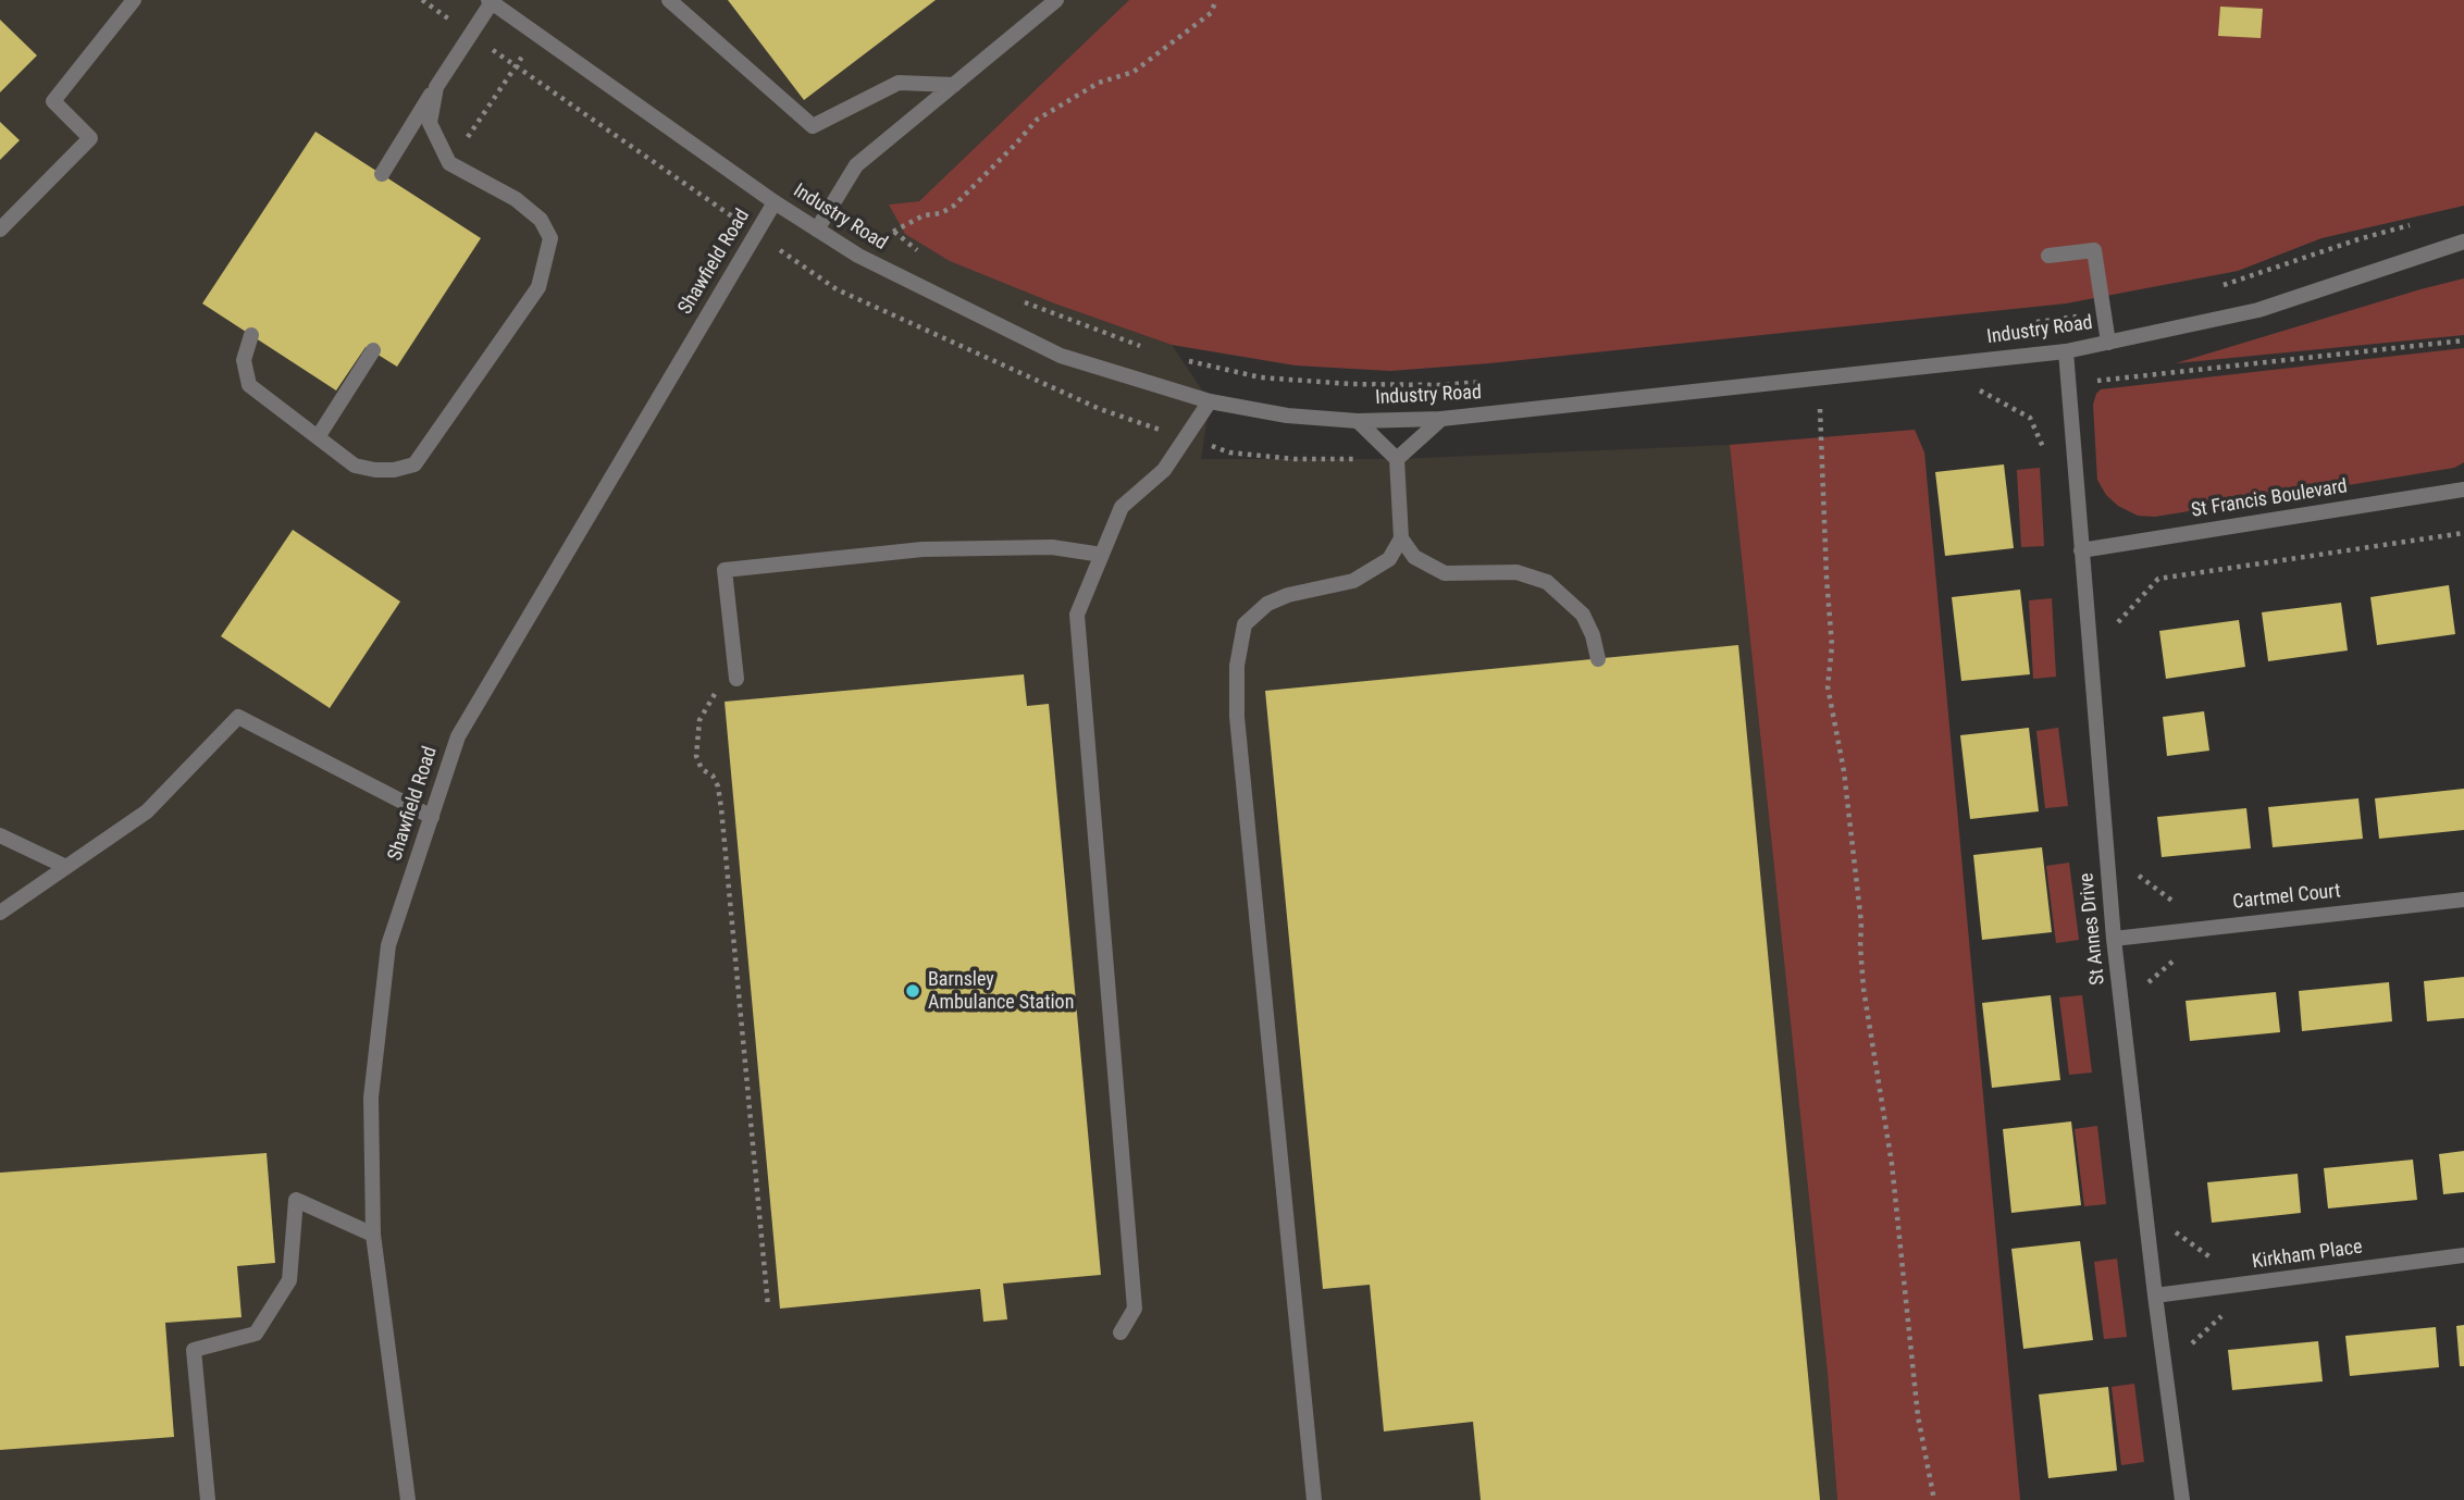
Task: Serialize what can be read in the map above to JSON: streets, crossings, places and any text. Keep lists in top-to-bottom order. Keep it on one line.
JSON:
{"streets":{"street":["Industry Road","Shawfield Road","St Francis Boulevard","Cartmel Court","St Annes Drive","Kirkham Place"]},"crossings":[["Industry Road","Shawfield Road"],["Industry Road","St Annes Drive"],["St Francis Boulevard","St Annes Drive"],["Cartmel Court","St Annes Drive"],["St Annes Drive","Kirkham Place"]],"places":["Barnsley Ambulance Station"]}
